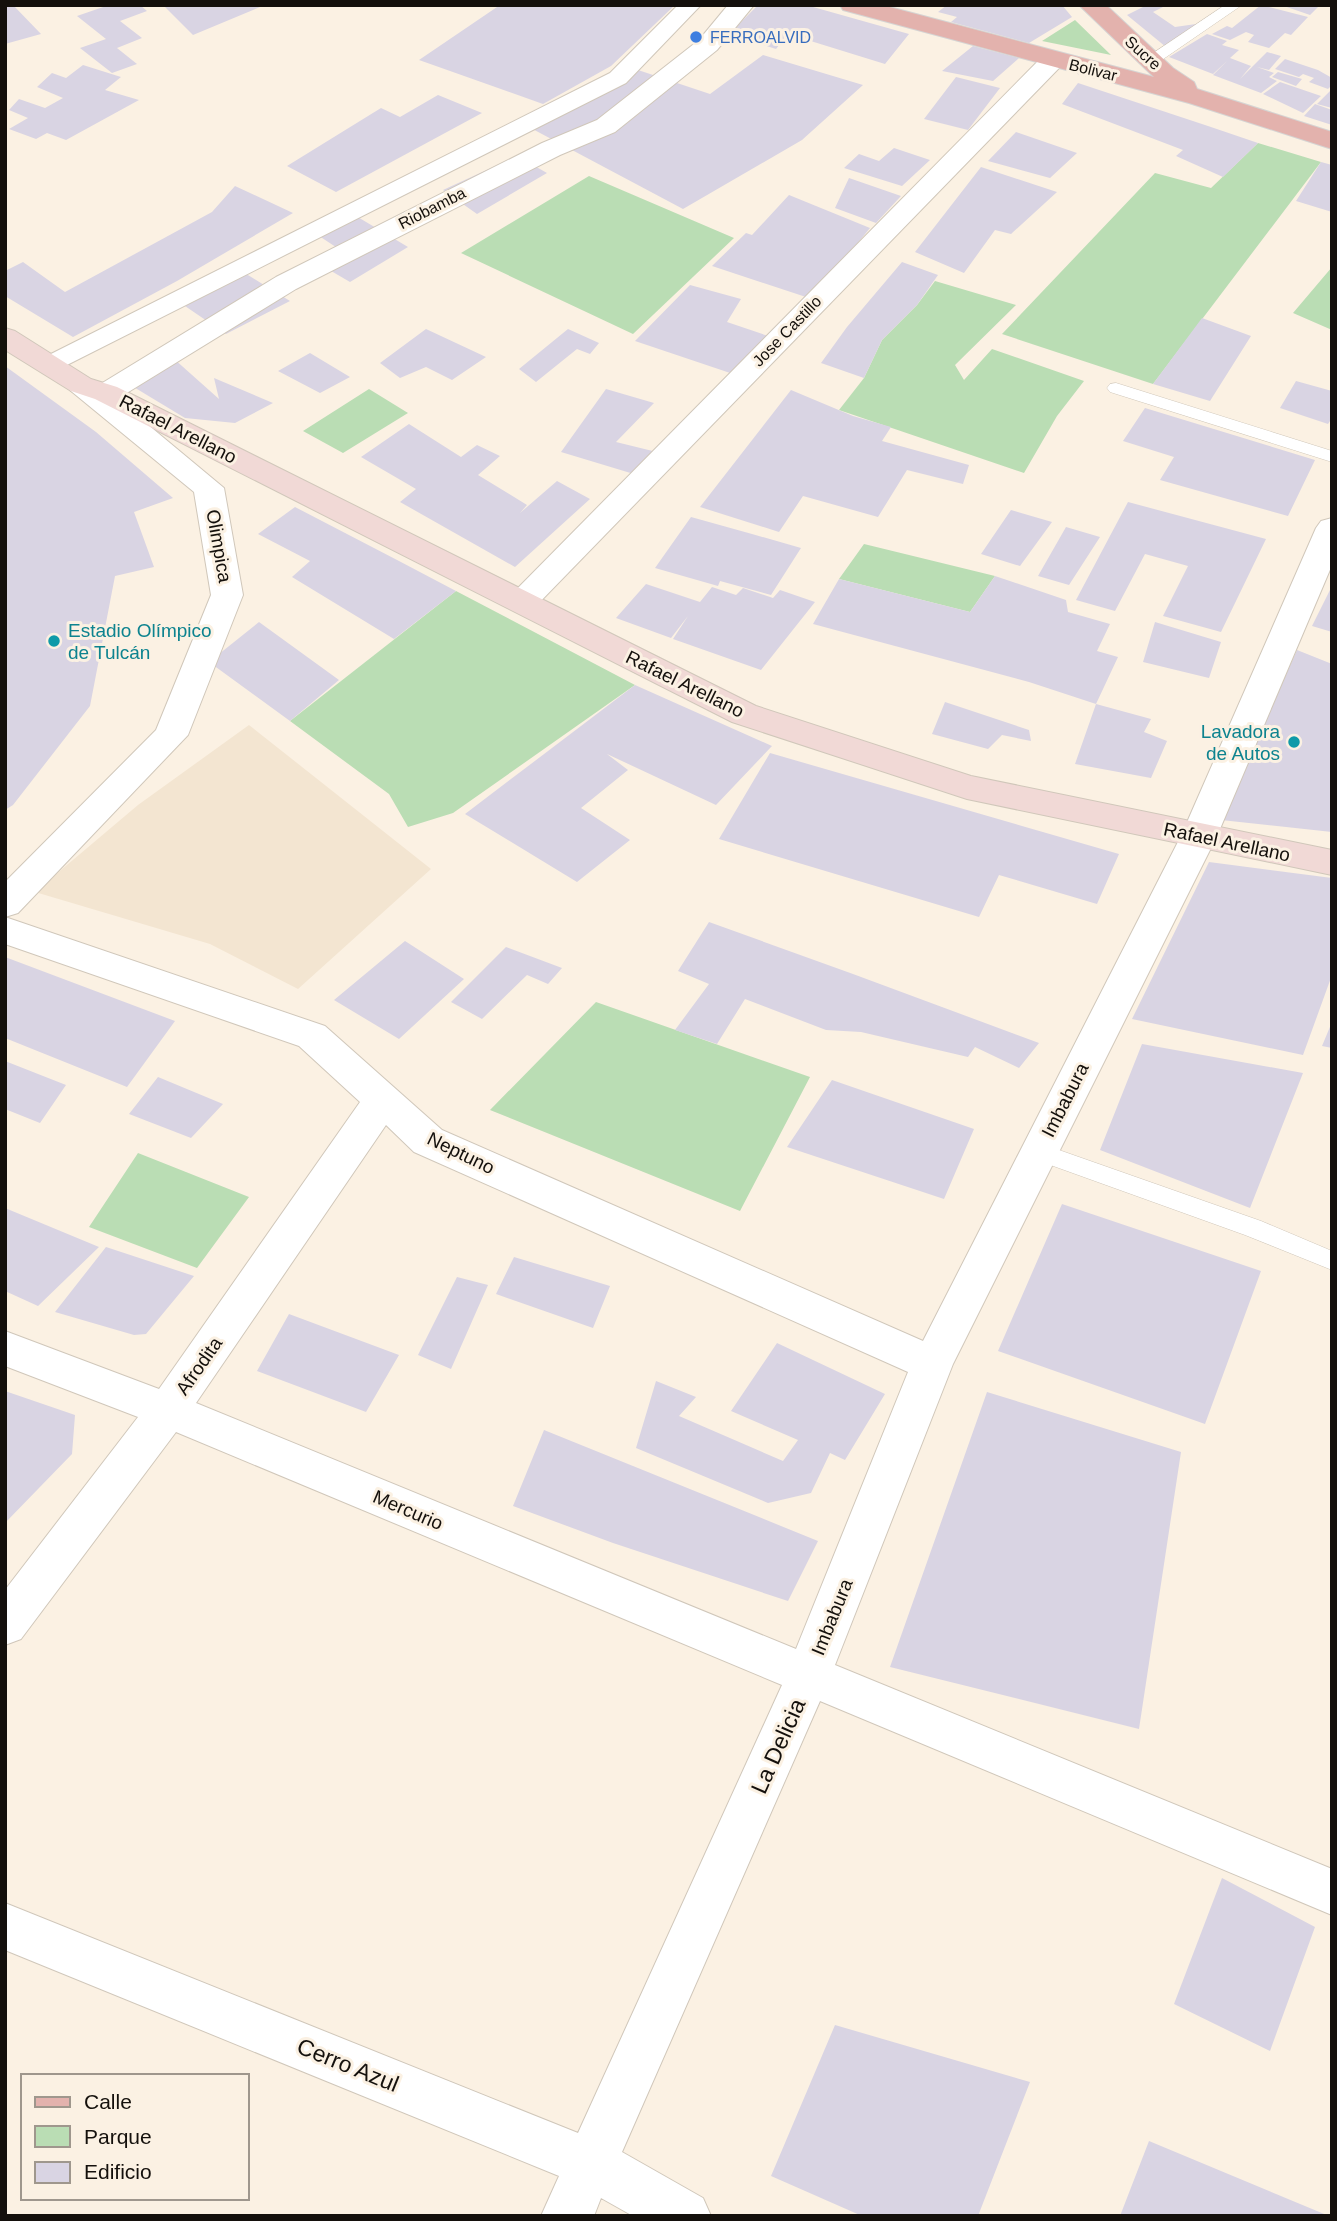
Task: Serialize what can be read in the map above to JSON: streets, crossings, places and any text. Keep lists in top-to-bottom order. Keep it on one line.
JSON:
{"streets":{"main road":["Sucre","Bolivar","Rafael Arellano","Olimpica"],"street":["Riobamba","Jose Castillo","Imbabura","Neptuno","Afrodita","Mercurio","La Delicia","Cerro Azul"]},"crossings":[["Sucre","Bolivar"],["Bolivar","Jose Castillo"],["Riobamba","Rafael Arellano"],["Riobamba","Olimpica"],["Jose Castillo","Rafael Arellano"],["Rafael Arellano","Olimpica"],["Rafael Arellano","Imbabura"],["Imbabura","Neptuno"],["Imbabura","Mercurio"],["Imbabura","La Delicia"],["Neptuno","Afrodita"],["Afrodita","Mercurio"],["Mercurio","La Delicia"],["La Delicia","Cerro Azul"]],"places":["FERROALVID","Estadio Olímpico de Tulcán","Lavadora de Autos"],"legend":["Calle","Parque","Edificio"]}
